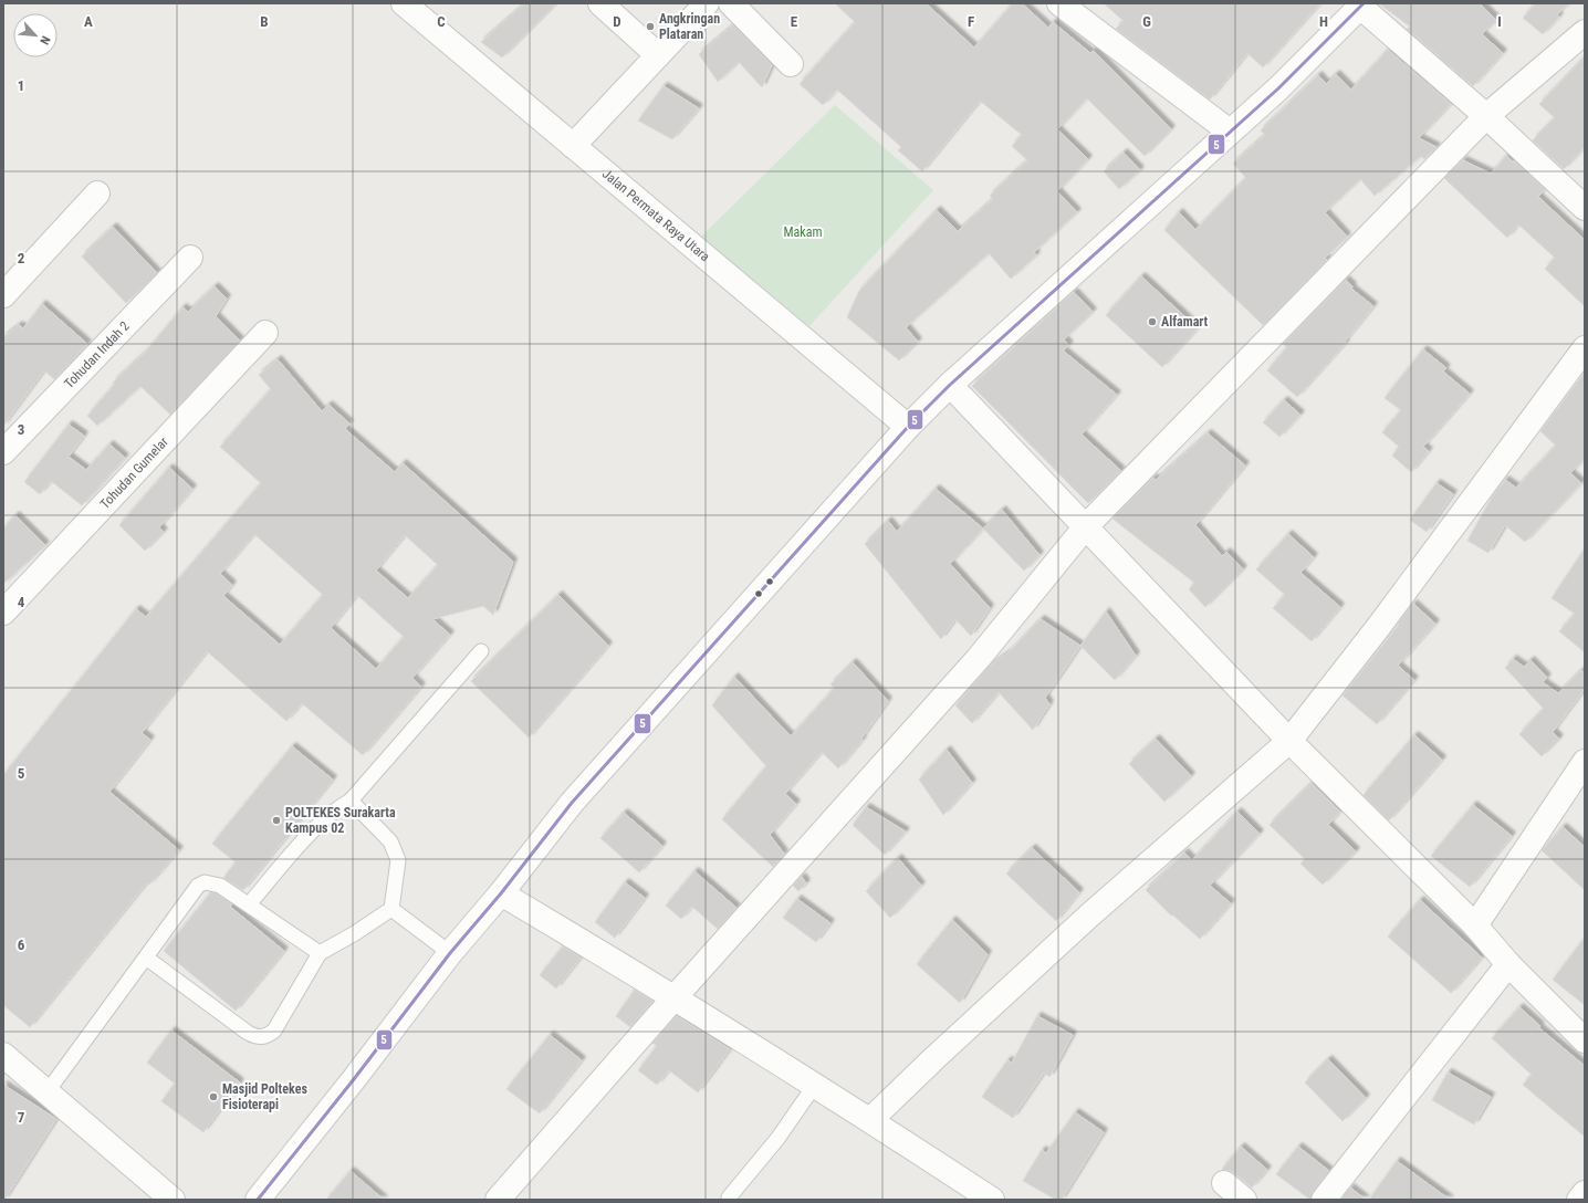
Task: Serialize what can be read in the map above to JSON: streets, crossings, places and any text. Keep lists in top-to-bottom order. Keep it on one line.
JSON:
{"streets":{"street":["Jalan Permata Raya Utara","Tohudan Indah 2","Tohudan Gumelar"]},"parks":["Makam"],"places":["Angkringan Plataran","Alfamart","POLTEKES Surakarta Kampus 02","Masjid Poltekes Fisioterapi"],"lines":["transit line 5"],"north":"bottom right","grid":{"columns":["A","B","C","D","E","F","G","H","I"],"rows":["1","2","3","4","5","6","7"]}}
